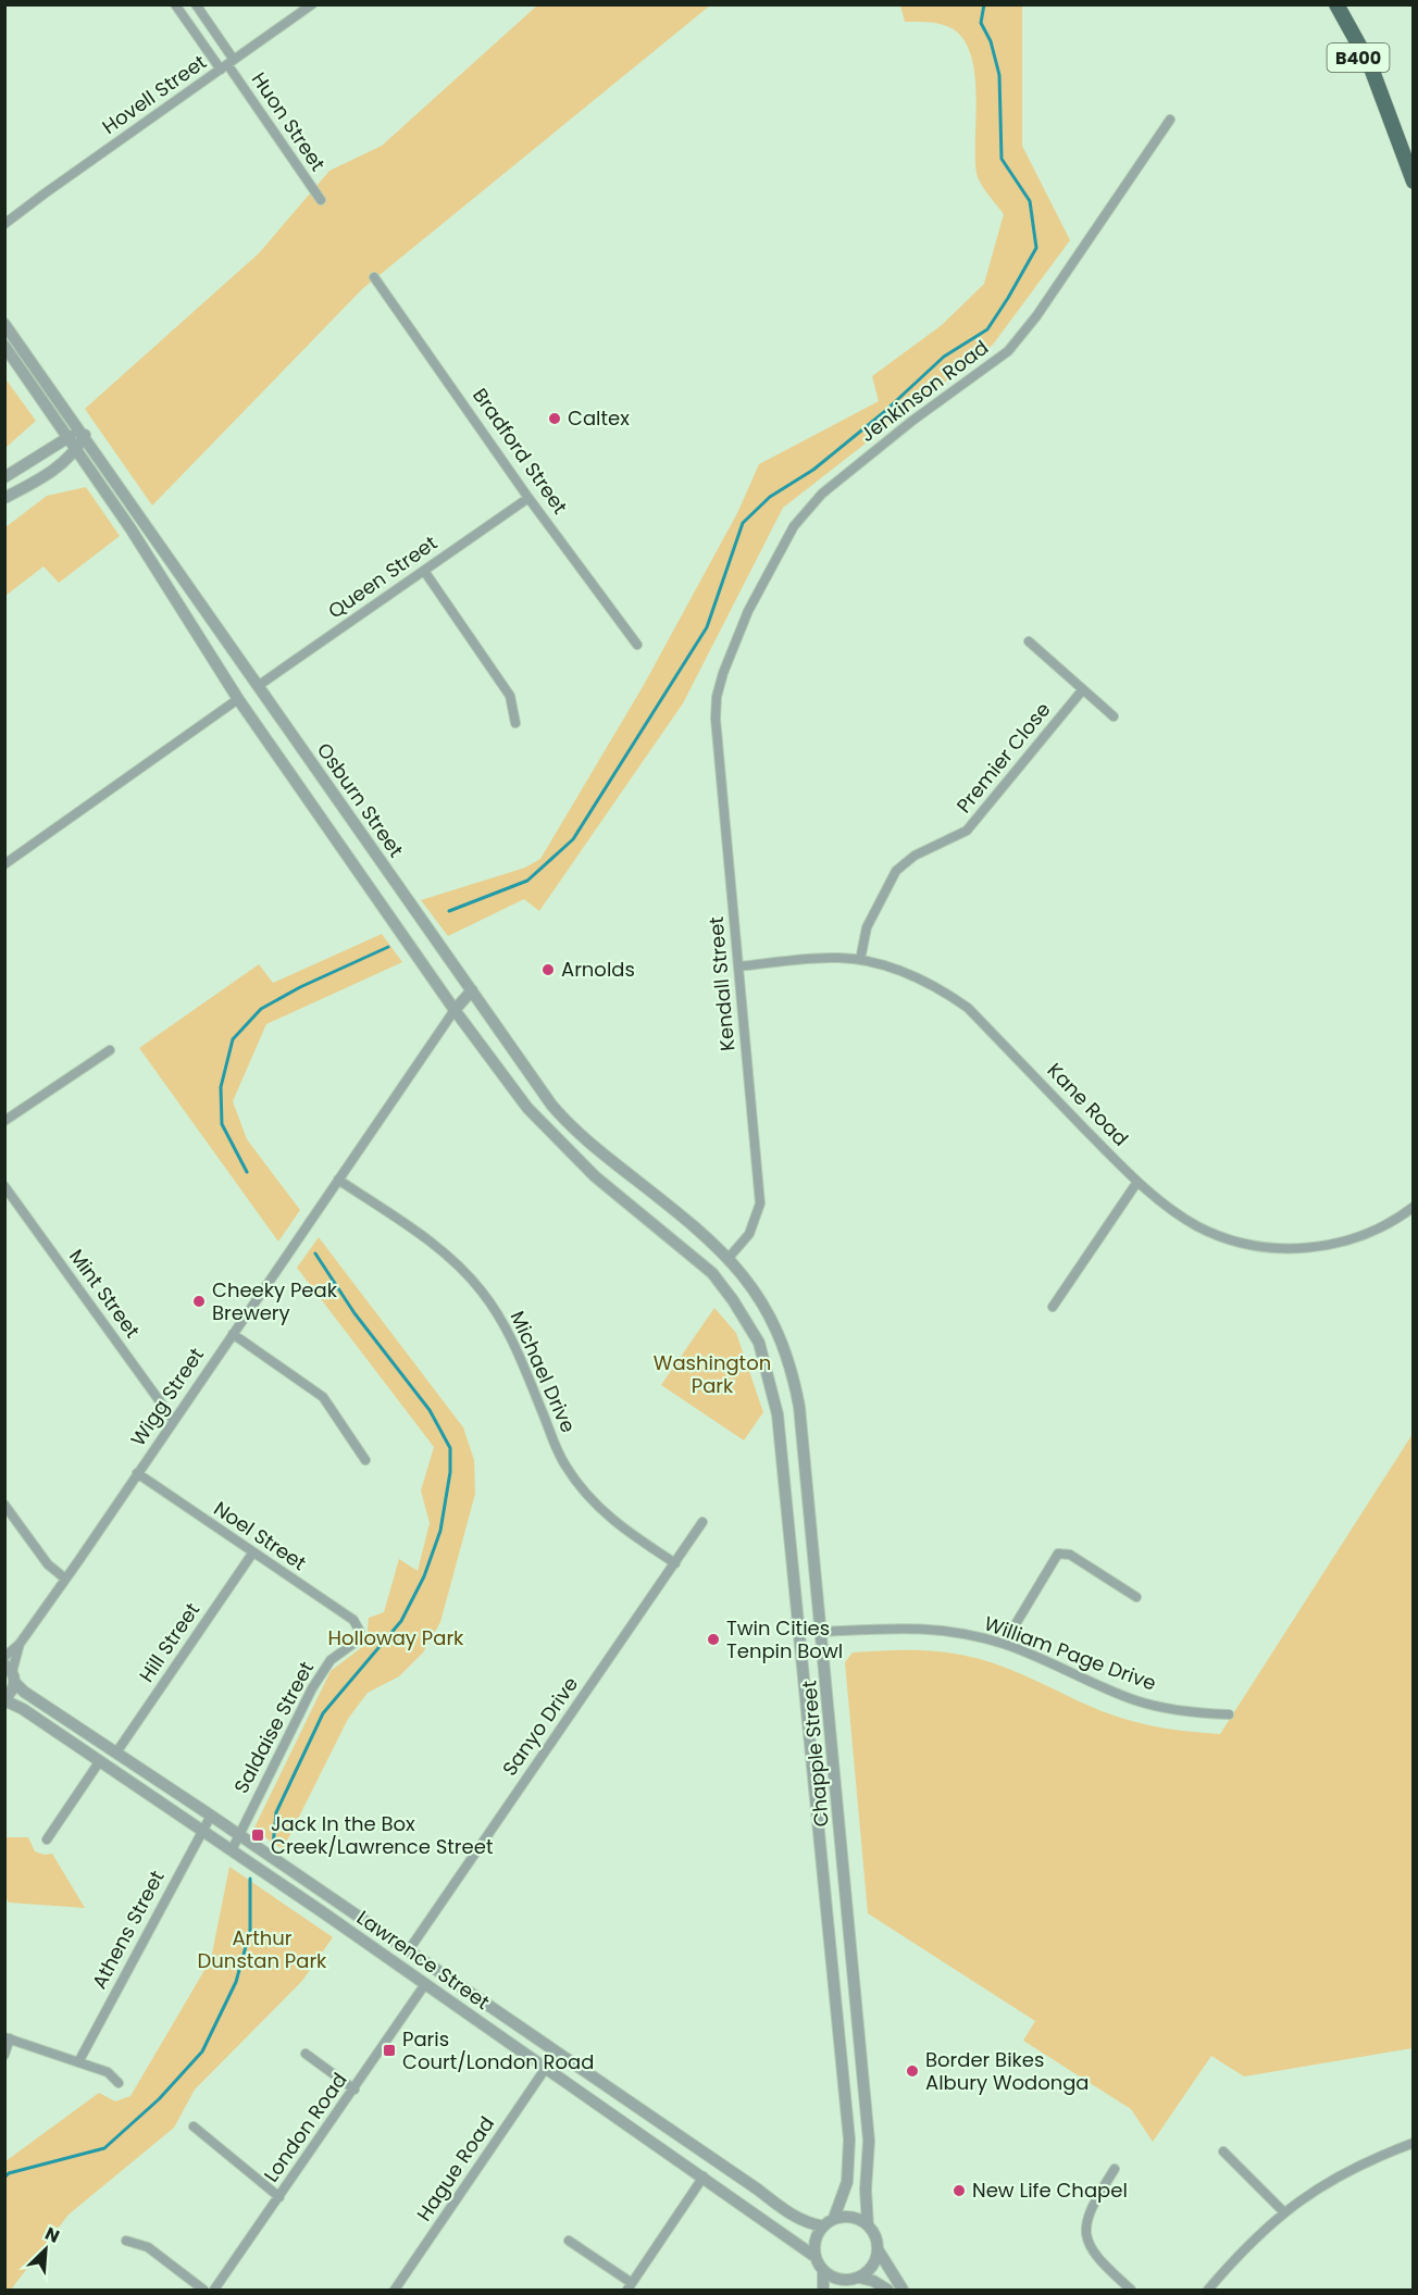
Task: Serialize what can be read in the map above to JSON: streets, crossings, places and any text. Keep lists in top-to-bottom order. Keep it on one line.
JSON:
{"streets":{"main road":["B400"],"street":["Hovell Street","Huon Street","Jenkinson Road","Bradford Street","Queen Street","Premier Close","Osburn Street","Kendall Street","Kane Road","Mint Street","Michael Drive","Wigg Street","Noel Street","Hill Street","William Page Drive","Sanyo Drive","Saldaise Street","Chapple Street","Athens Street","Lawrence Street","London Road","Hague Road"]},"crossings":[["Hovell Street","Huon Street"],["Jenkinson Road","Kendall Street"],["Bradford Street","Queen Street"],["Queen Street","Osburn Street"],["Premier Close","Kane Road"],["Osburn Street","Kendall Street"],["Osburn Street","Chapple Street"],["Kendall Street","Kane Road"],["Kendall Street","Chapple Street"],["Mint Street","Wigg Street"],["Michael Drive","Wigg Street"],["Michael Drive","Sanyo Drive"],["Wigg Street","Noel Street"],["Wigg Street","Lawrence Street"],["Noel Street","Hill Street"],["Noel Street","Saldaise Street"],["Hill Street","Lawrence Street"],["William Page Drive","Chapple Street"],["Sanyo Drive","Lawrence Street"],["Saldaise Street","Lawrence Street"],["Chapple Street","Lawrence Street"],["Athens Street","Lawrence Street"],["Lawrence Street","London Road"],["Lawrence Street","Hague Road"]],"parks":["Washington Park","Holloway Park","Arthur Dunstan Park"],"places":{"other":["Caltex","Arnolds","Cheeky Peak Brewery","Twin Cities Tenpin Bowl","Border Bikes Albury Wodonga","New Life Chapel"],"transit":["Jack In the Box Creek/Lawrence Street","Paris Court/London Road"]},"north":"top right"}
